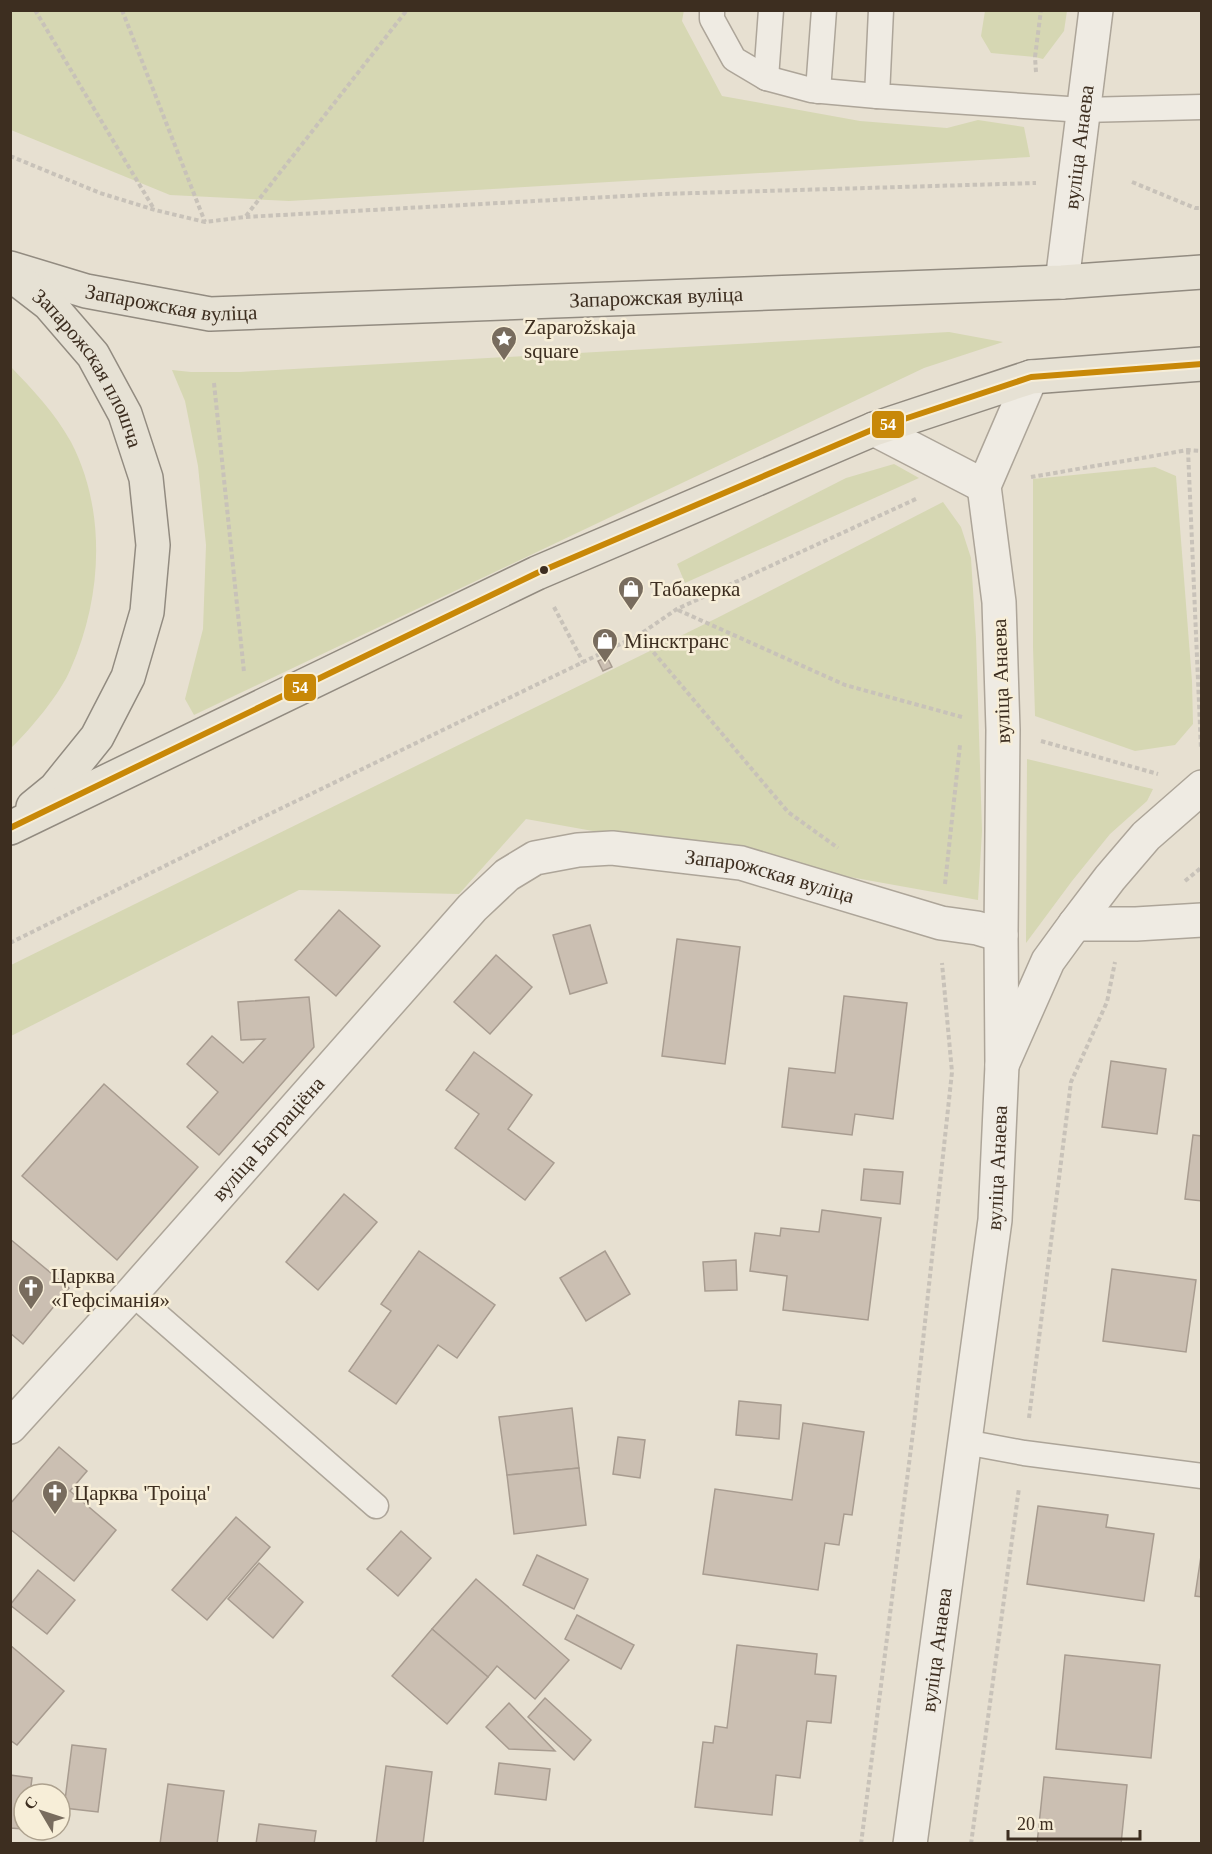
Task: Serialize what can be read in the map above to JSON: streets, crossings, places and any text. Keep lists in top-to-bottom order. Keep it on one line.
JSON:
{"streets":{"main road":["Запарожская вуліца","Запарожская плошча"],"street":["вуліца Анаева","вуліца Баграціёна"]},"crossings":[["вуліца Анаева","Запарожская вуліца"],["Запарожская вуліца","вуліца Баграціёна"]],"places":{"place":["Zaparožskaja square"],"shop":["Табакерка","Мінсктранс"],"church":["Царква «Гефсіманія»","Царква 'Троіца'"]},"lines":["transit line 54"],"scale_bar":"20 m","north":"top left"}
